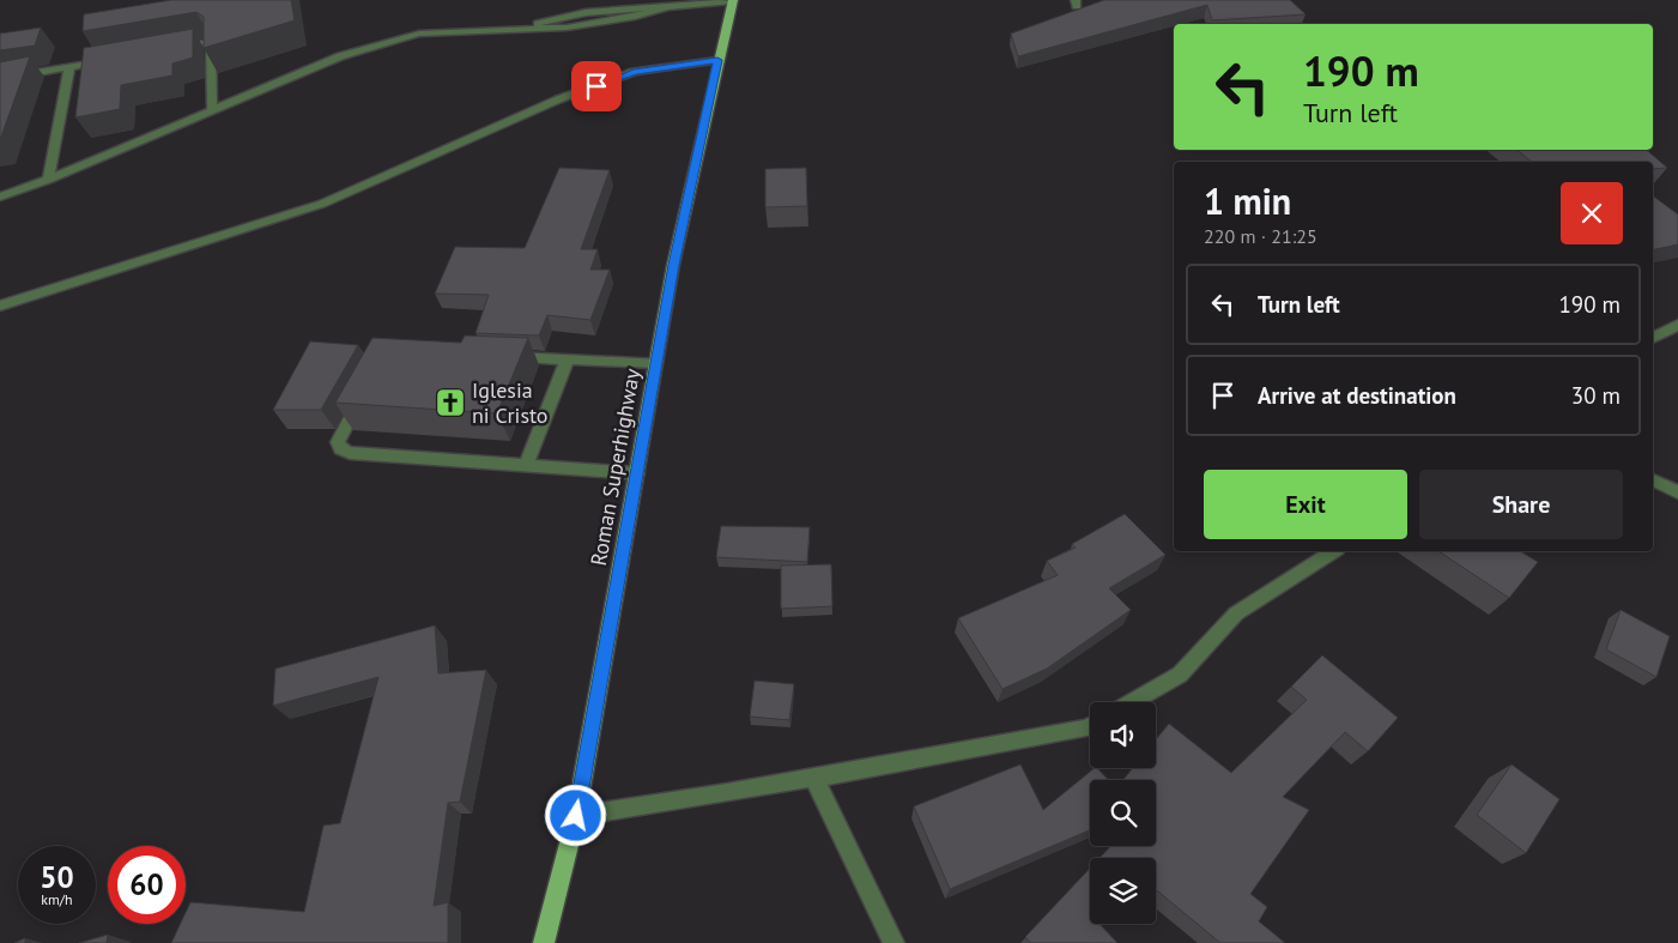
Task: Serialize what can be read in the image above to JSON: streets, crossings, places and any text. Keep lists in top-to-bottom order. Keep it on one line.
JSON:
{"streets":{"main road":["Roman Superhighway"]},"places":{"church":["Iglesia ni Cristo"]},"page":{"turn":["190 m","Turn left"],"heading":["1 min","220 m · 21:25"],"list":[{"name":"Turn left","value":"190 m"},{"name":"Arrive at destination","value":"30 m"}],"buttons":["Exit","Share"],"speed":"50 km/h","limit":"60"}}
